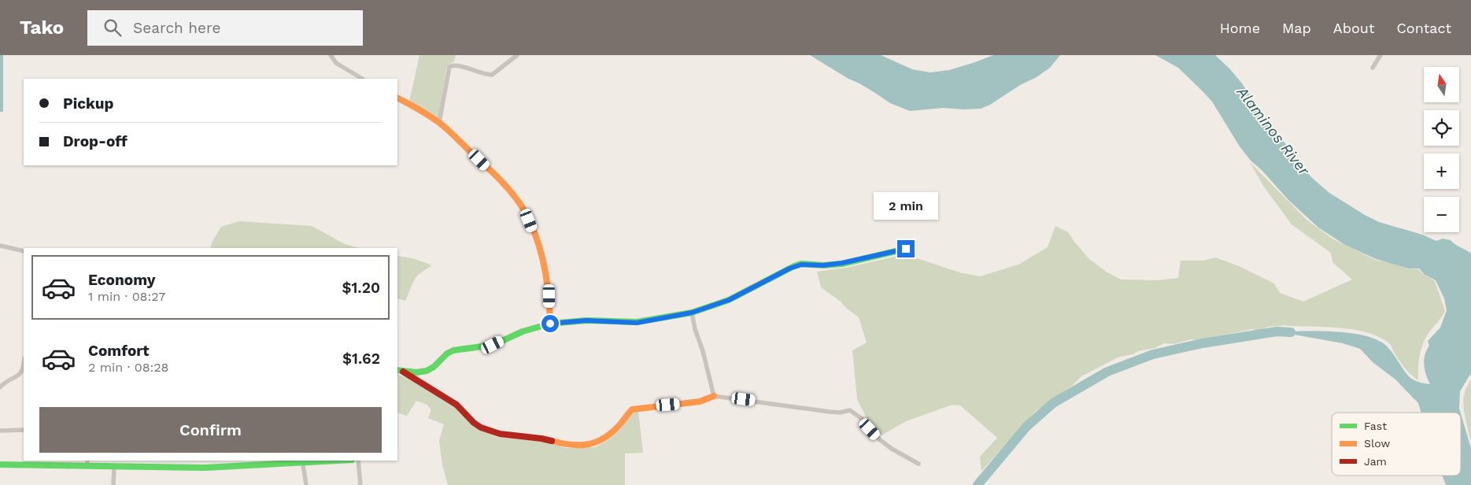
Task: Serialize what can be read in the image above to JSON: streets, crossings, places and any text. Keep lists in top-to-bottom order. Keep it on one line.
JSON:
{"water":["Alaminos River"],"legend":["Fast","Slow","Jam"],"north":"top","page":{"header":"Tako","search":"Search here","nav":["Home","Map","About","Contact"],"map_buttons":["+","−"],"banner":["Pickup","Drop-off"],"bubble":"2 min","list":[{"name":"Economy","note":"1 min · 08:27","value":"$1.20"},{"name":"Comfort","note":"2 min · 08:28","value":"$1.62"}],"buttons":"Confirm"}}
